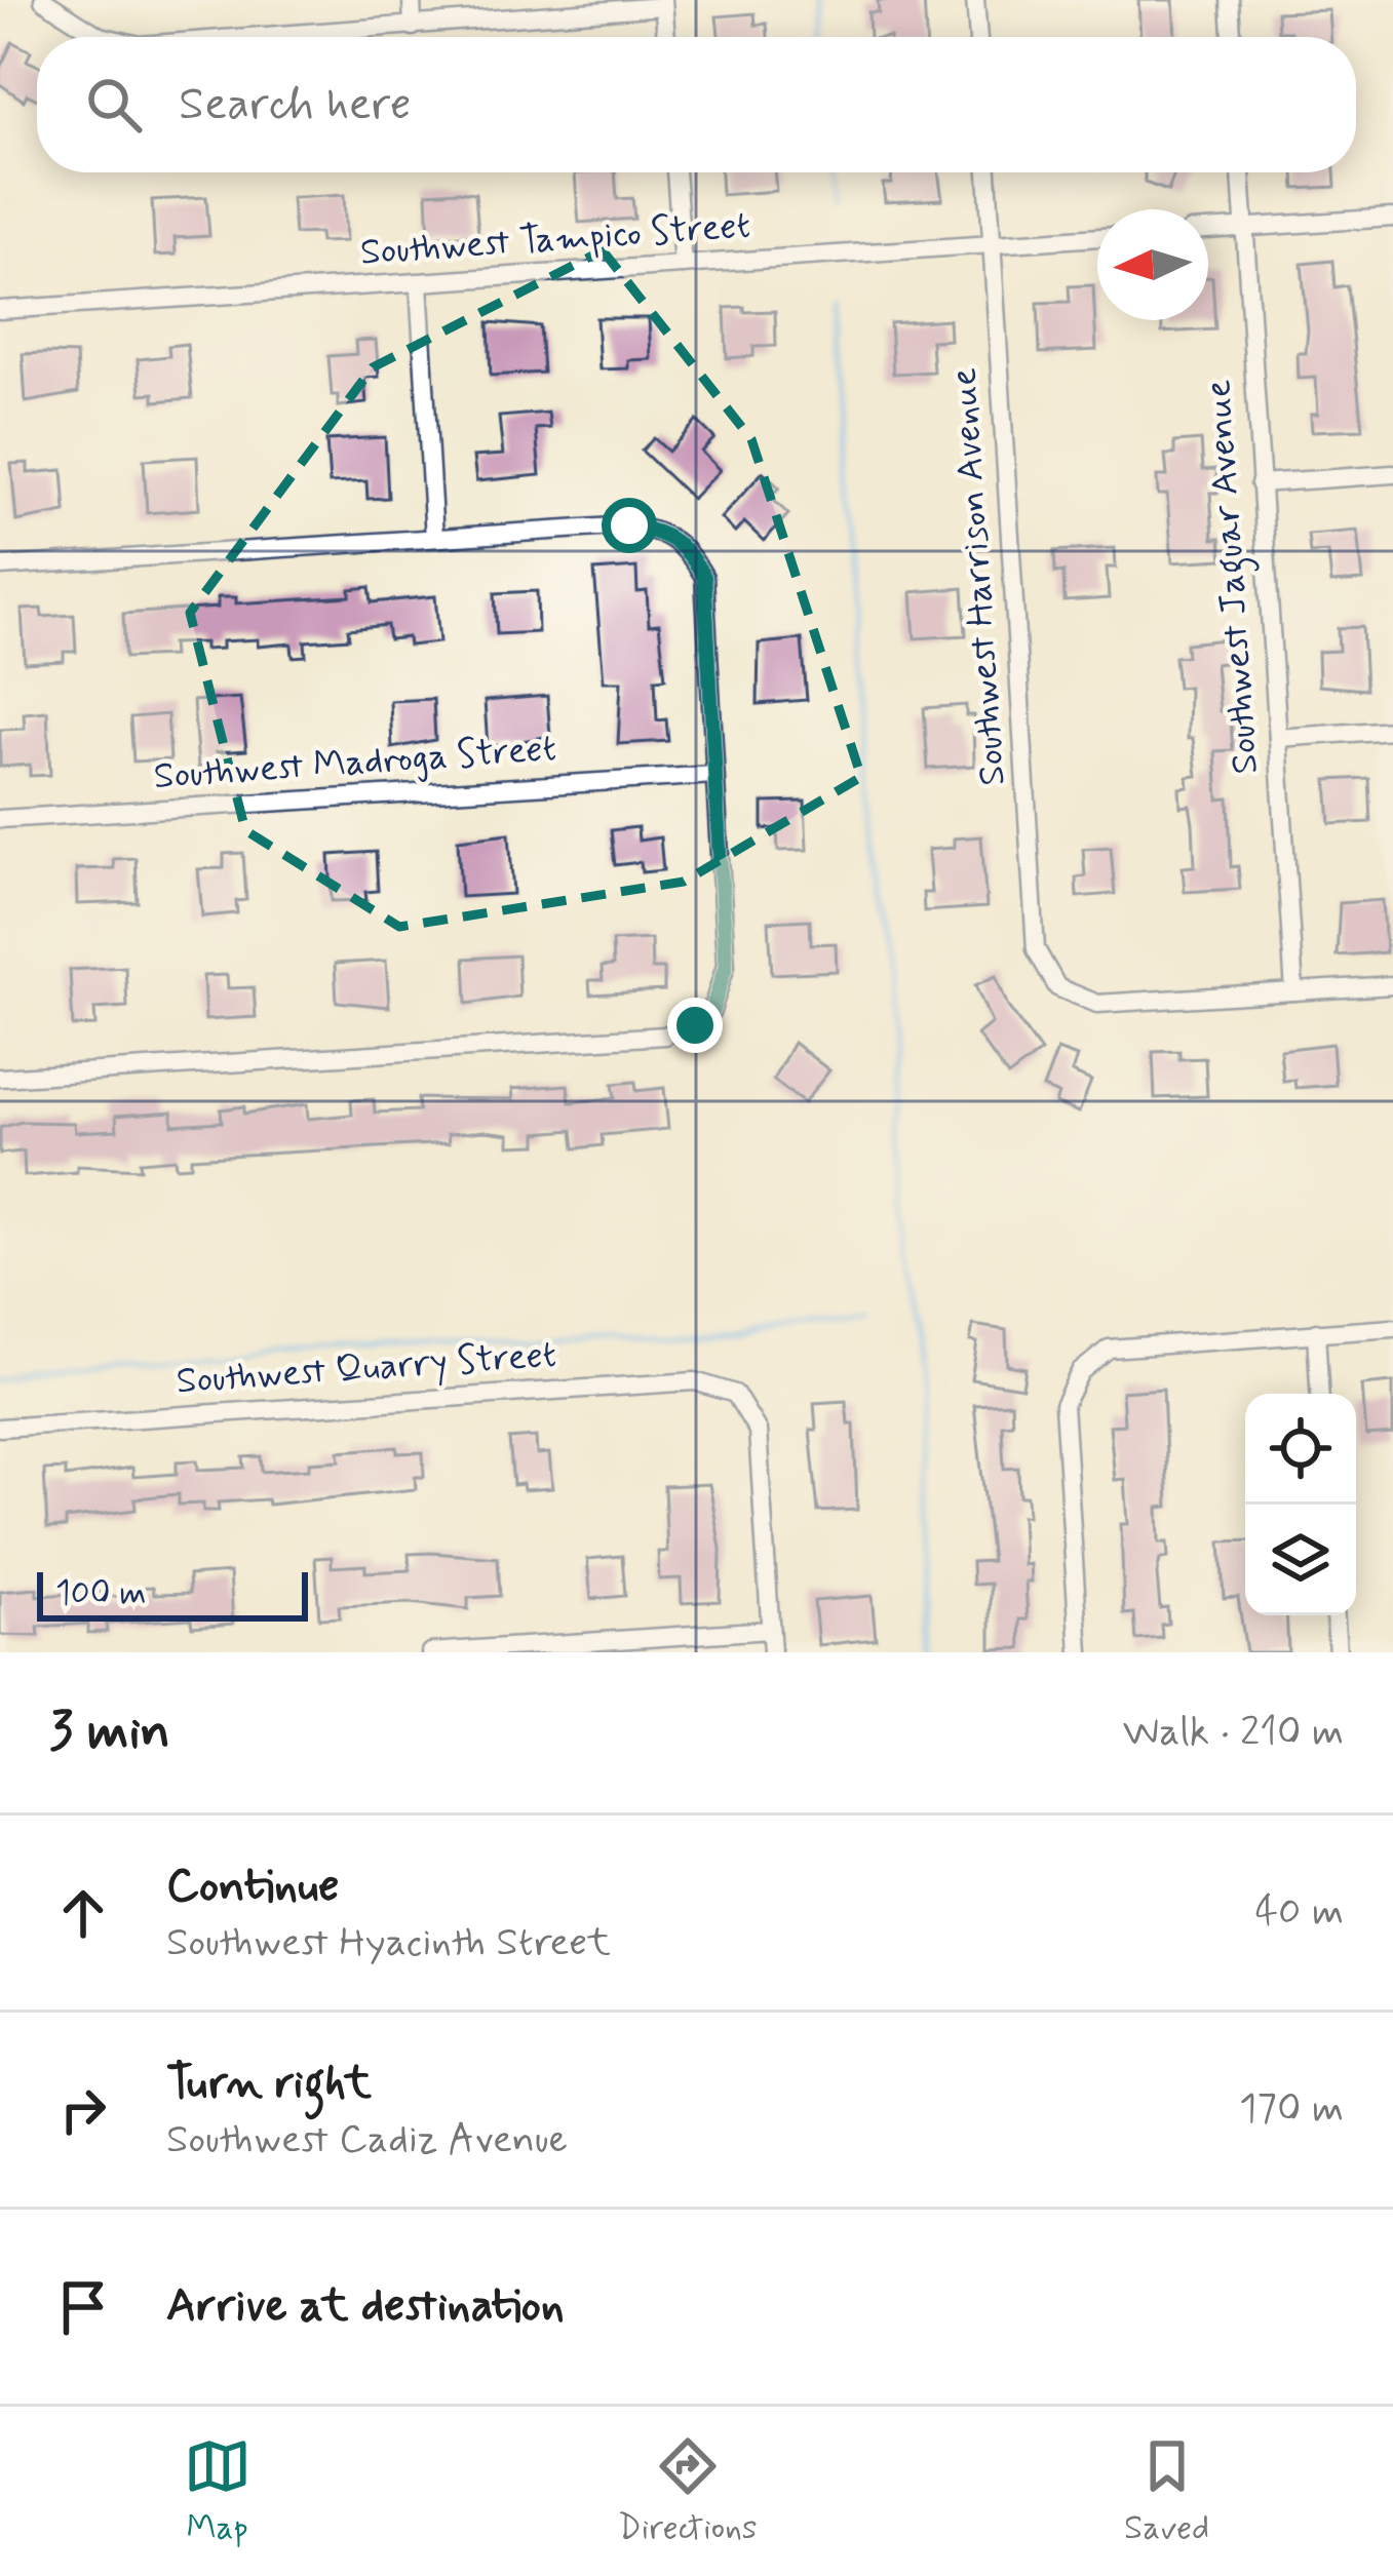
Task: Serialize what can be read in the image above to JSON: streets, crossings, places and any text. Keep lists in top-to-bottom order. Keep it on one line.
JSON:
{"streets":{"street":["Southwest Tampico Street","Southwest Harrison Avenue","Southwest Jaguar Avenue","Southwest Madroga Street","Southwest Quarry Street"]},"crossings":[["Southwest Tampico Street","Southwest Harrison Avenue"],["Southwest Harrison Avenue","Southwest Jaguar Avenue"]],"scale_bar":"100 m","north":"left","page":{"search":"Search here","scale":"100 m","heading":["3 min","Walk · 210 m"],"list":[["Continue","Southwest Hyacinth Street","40 m"],["Turn right","Southwest Cadiz Avenue","170 m"],"Arrive at destination"],"nav":["Map","Directions","Saved"]}}
